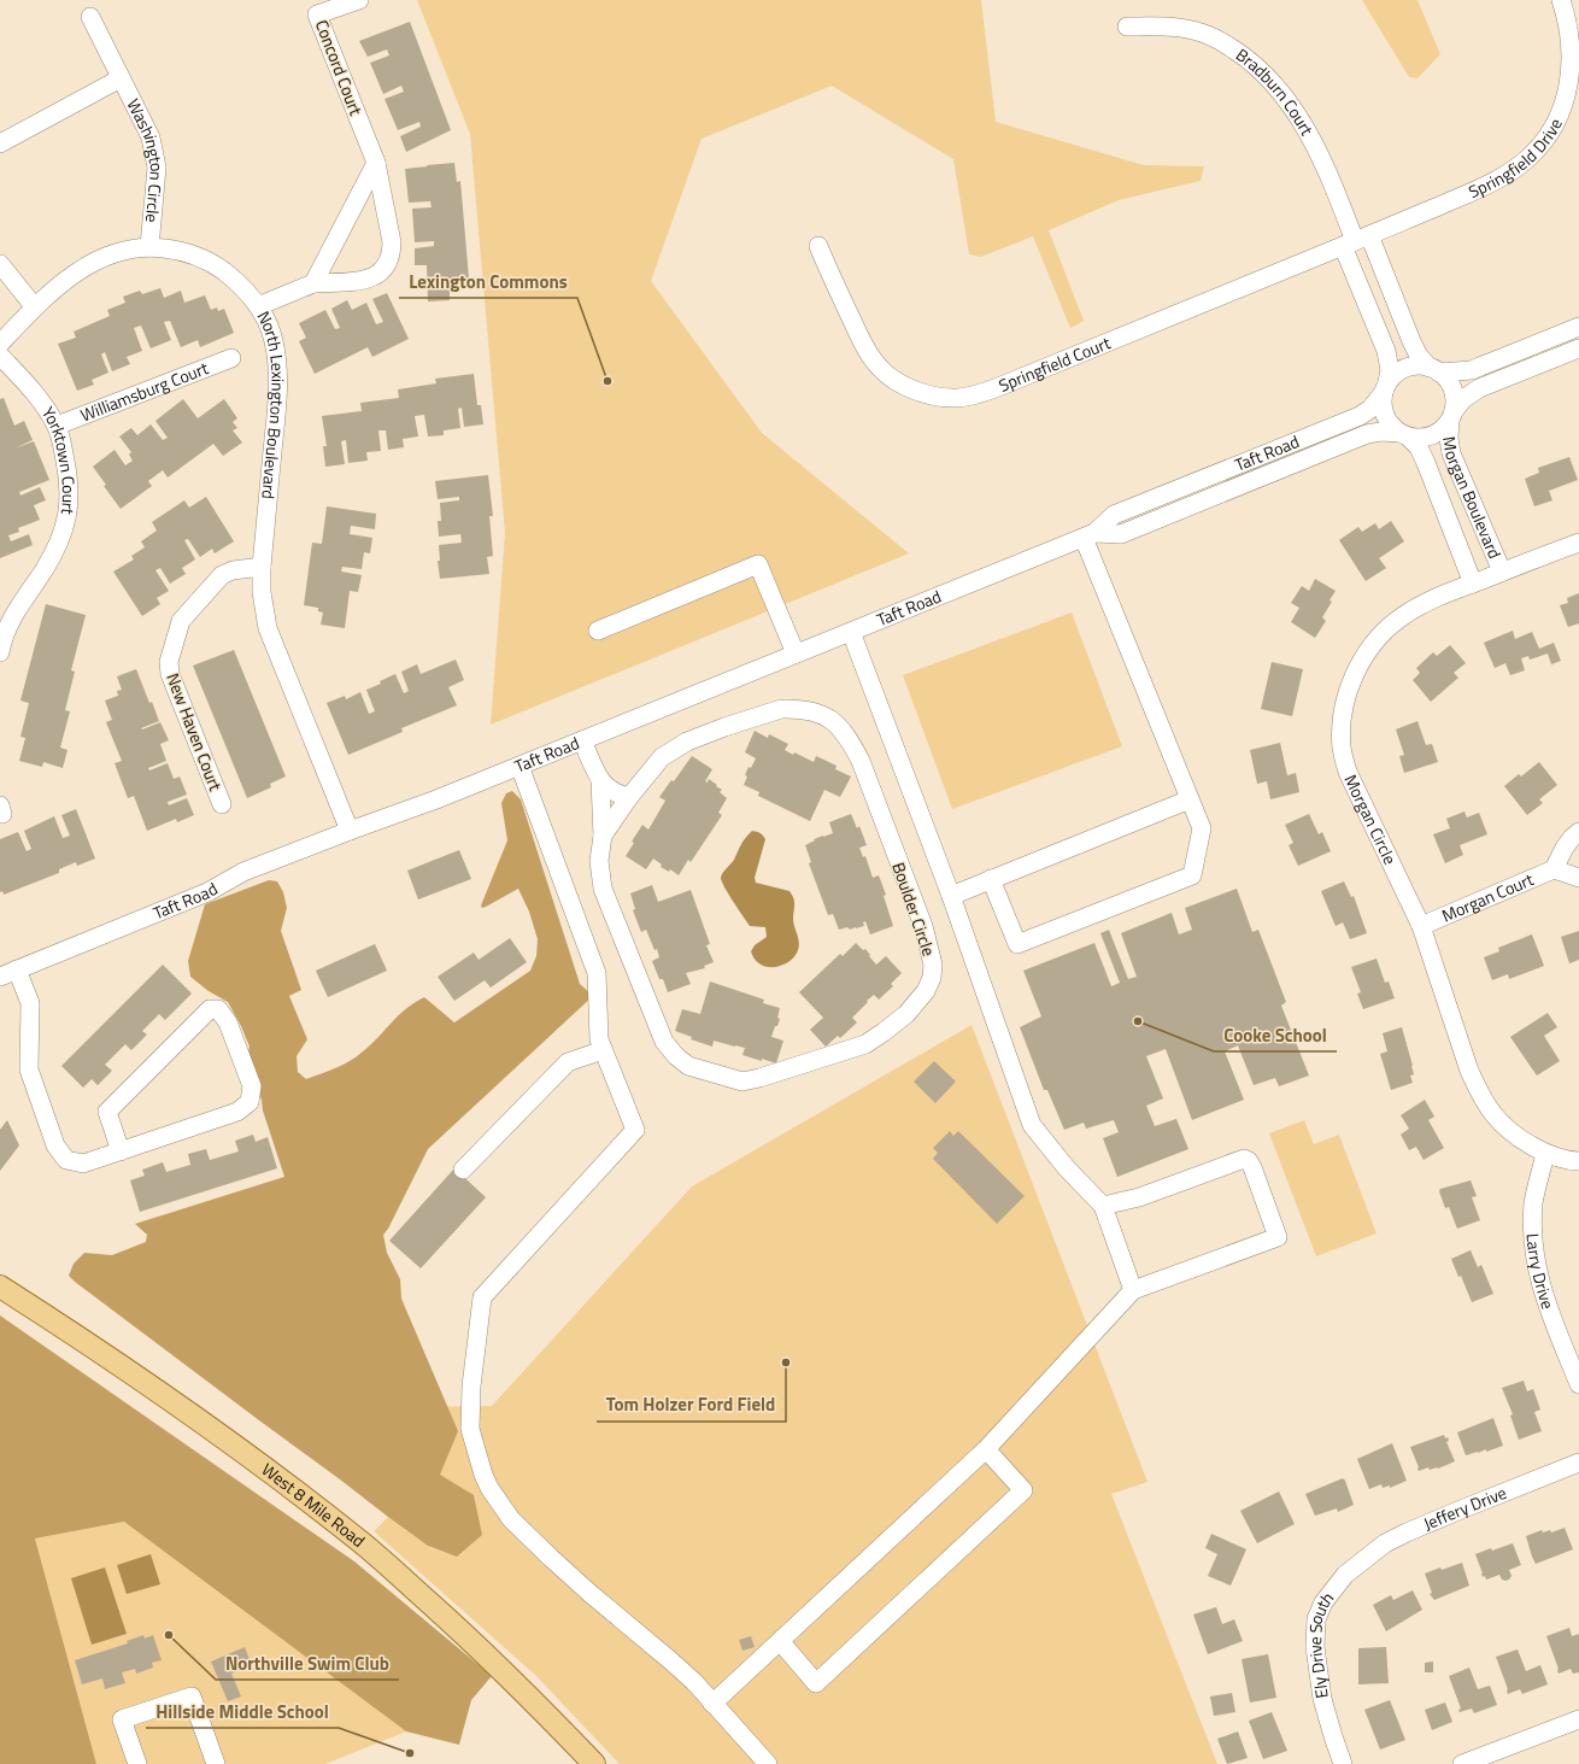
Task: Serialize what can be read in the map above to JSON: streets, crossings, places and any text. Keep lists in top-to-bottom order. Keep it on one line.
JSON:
{"streets":{"main road":["West 8 Mile Road"],"street":["Concord Court","Bradburn Court","Springfield Drive","Washington Circle","Springfield Court","Williamsburg Court","North Lexington Boulevard","Taft Road","Yorktown Court","Morgan Boulevard","New Haven Court","Morgan Circle","Morgan Court","Boulder Circle","Larry Drive","Jeffery Drive","Ely Drive South"]},"crossings":[["Concord Court","North Lexington Boulevard"],["Bradburn Court","Springfield Drive"],["Bradburn Court","Springfield Court"],["Springfield Drive","Springfield Court"],["Washington Circle","North Lexington Boulevard"],["Williamsburg Court","Yorktown Court"],["North Lexington Boulevard","Taft Road"],["North Lexington Boulevard","New Haven Court"],["Taft Road","Morgan Boulevard"],["Morgan Boulevard","Morgan Circle"],["Morgan Circle","Morgan Court"],["Morgan Circle","Larry Drive"],["Jeffery Drive","Ely Drive South"]],"places":["Lexington Commons","Cooke School","Tom Holzer Ford Field","Northville Swim Club","Hillside Middle School"]}
